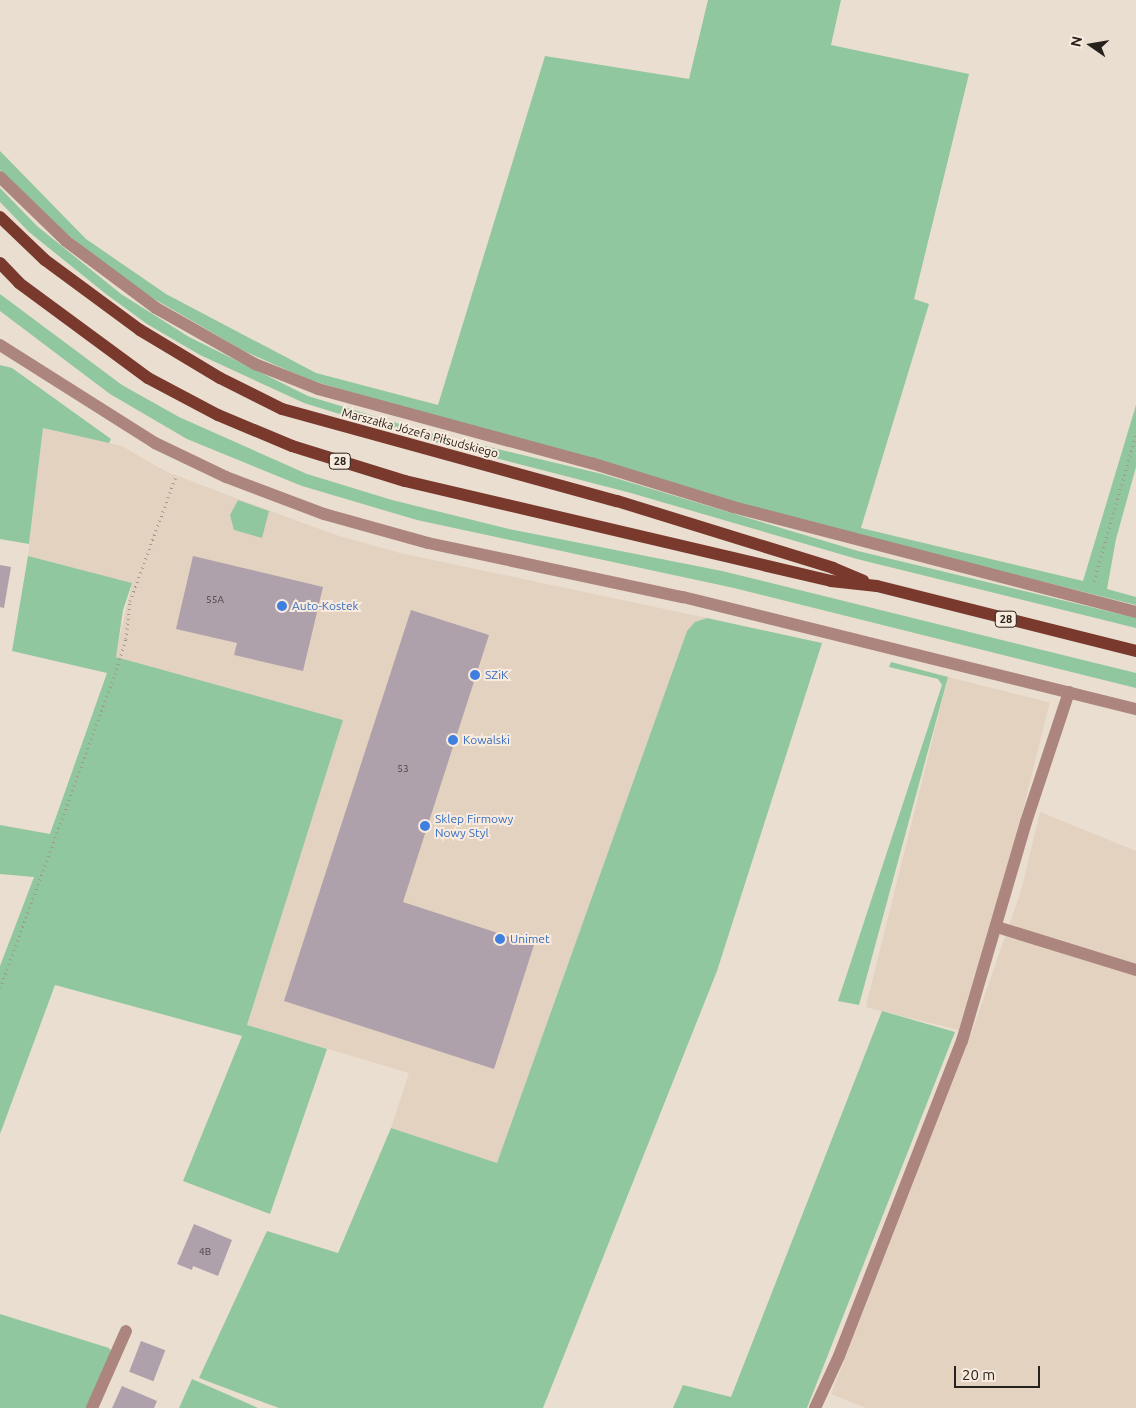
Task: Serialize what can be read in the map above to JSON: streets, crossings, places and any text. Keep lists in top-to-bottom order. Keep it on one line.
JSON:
{"streets":{"main road":["Marszałka Józefa Piłsudskiego","28"]},"places":["Auto-Kostek","SZiK","Kowalski","Sklep Firmowy Nowy Styl","Unimet"],"house_numbers":["55A","53","4B"],"scale_bar":"20 m","north":"left"}
